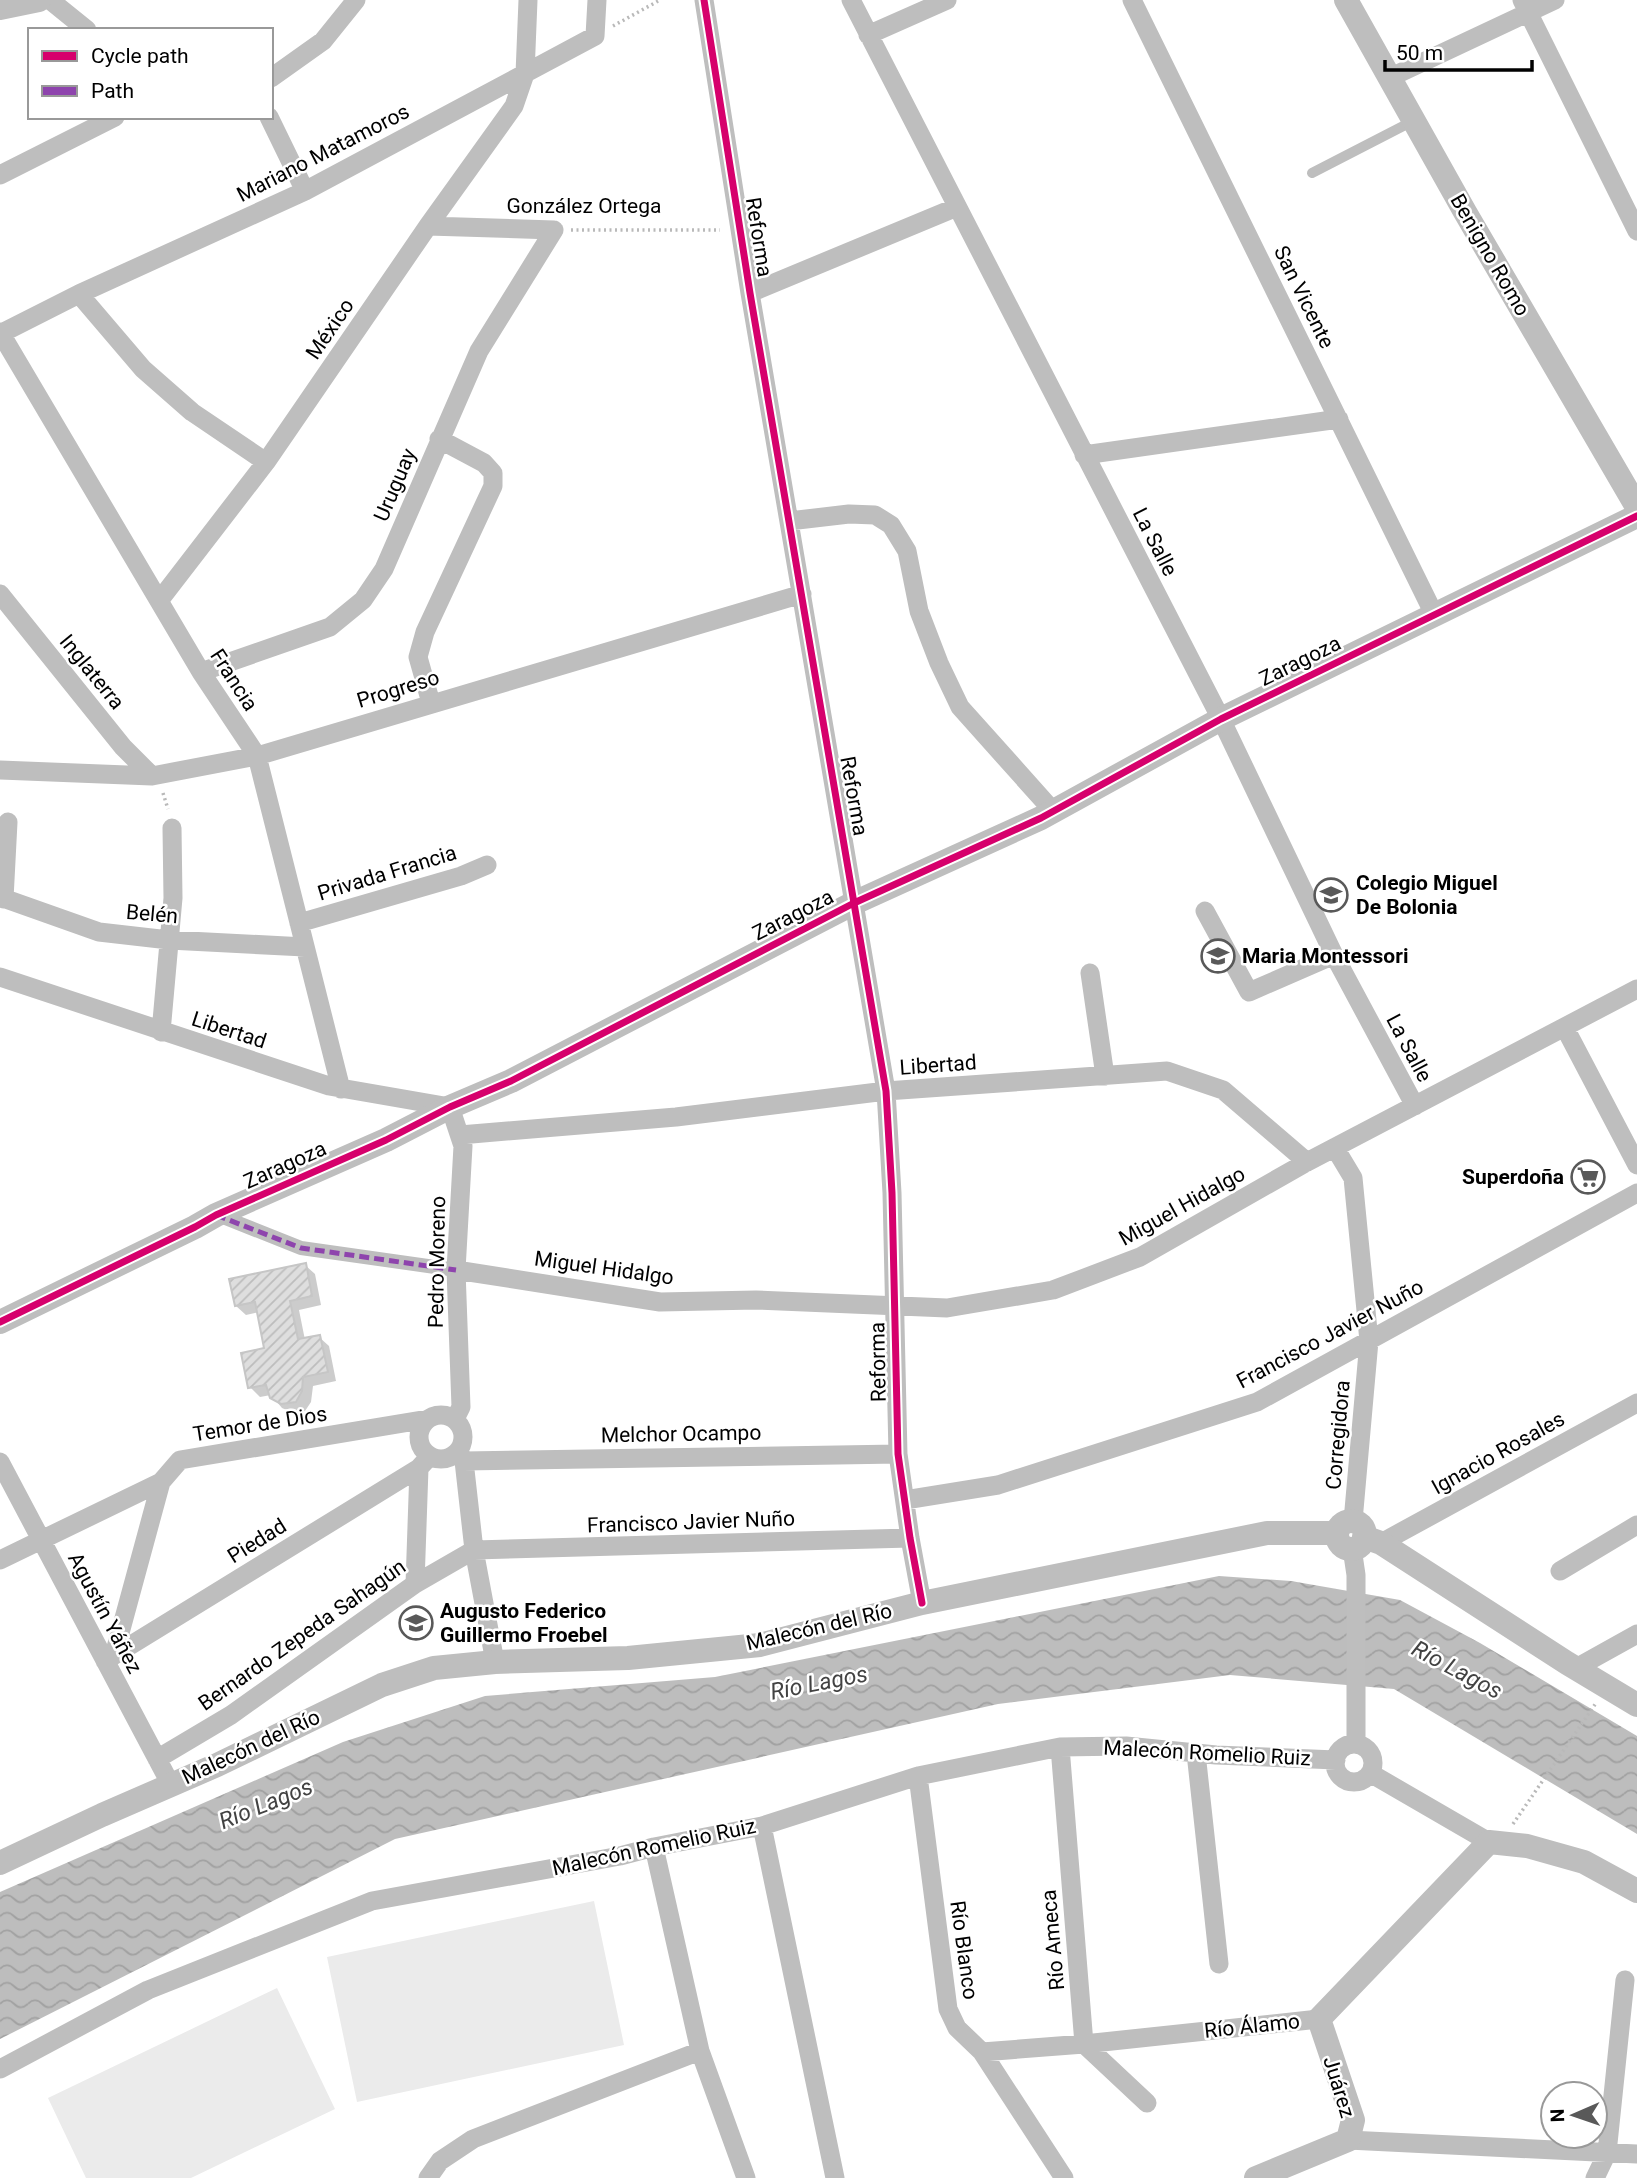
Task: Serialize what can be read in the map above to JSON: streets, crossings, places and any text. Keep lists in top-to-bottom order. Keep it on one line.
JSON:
{"streets":{"street":["Mariano Matamoros","González Ortega","Reforma","Benigno Romo","San Vicente","México","Uruguay","La Salle","Zaragoza","Inglaterra","Francia","Progreso","Privada Francia","Belén","Libertad","Miguel Hidalgo","Pedro Moreno","Francisco Javier Nuño","Temor de Dios","Melchor Ocampo","Corregidora","Ignacio Rosales","Piedad","Agustín Yáñez","Malecón del Río","Bernardo Zepeda Sahagún","Malecón Romelio Ruiz","Río Ameca","Río Blanco","Río Álamo","Juárez"]},"crossings":[["Mariano Matamoros","México"],["Mariano Matamoros","Francia"],["González Ortega","Reforma"],["González Ortega","México"],["González Ortega","Uruguay"],["Reforma","Zaragoza"],["Reforma","Progreso"],["Reforma","Libertad"],["Reforma","Miguel Hidalgo"],["Reforma","Francisco Javier Nuño"],["Reforma","Melchor Ocampo"],["Reforma","Malecón del Río"],["San Vicente","Zaragoza"],["México","Francia"],["Uruguay","Francia"],["La Salle","Zaragoza"],["La Salle","Miguel Hidalgo"],["Zaragoza","Libertad"],["Zaragoza","Pedro Moreno"],["Inglaterra","Progreso"],["Francia","Progreso"],["Francia","Privada Francia"],["Francia","Belén"],["Francia","Libertad"],["Libertad","Miguel Hidalgo"],["Libertad","Pedro Moreno"],["Miguel Hidalgo","Pedro Moreno"],["Miguel Hidalgo","Corregidora"],["Pedro Moreno","Temor de Dios"],["Pedro Moreno","Melchor Ocampo"],["Pedro Moreno","Piedad"],["Francisco Javier Nuño","Corregidora"],["Francisco Javier Nuño","Bernardo Zepeda Sahagún"],["Temor de Dios","Melchor Ocampo"],["Temor de Dios","Piedad"],["Temor de Dios","Agustín Yáñez"],["Melchor Ocampo","Piedad"],["Corregidora","Ignacio Rosales"],["Corregidora","Malecón del Río"],["Corregidora","Malecón Romelio Ruiz"],["Ignacio Rosales","Malecón del Río"],["Piedad","Agustín Yáñez"],["Agustín Yáñez","Malecón del Río"],["Agustín Yáñez","Bernardo Zepeda Sahagún"],["Malecón Romelio Ruiz","Río Ameca"],["Malecón Romelio Ruiz","Río Blanco"],["Río Ameca","Río Álamo"],["Río Blanco","Río Álamo"],["Río Álamo","Juárez"]],"water":["Río Lagos"],"places":{"school or university":["Colegio Miguel De Bolonia","Maria Montessori","Augusto Federico Guillermo Froebel"],"supermarket":["Superdoña"]},"legend":["Cycle path","Path"],"scale_bar":"50 m","north":"left"}
